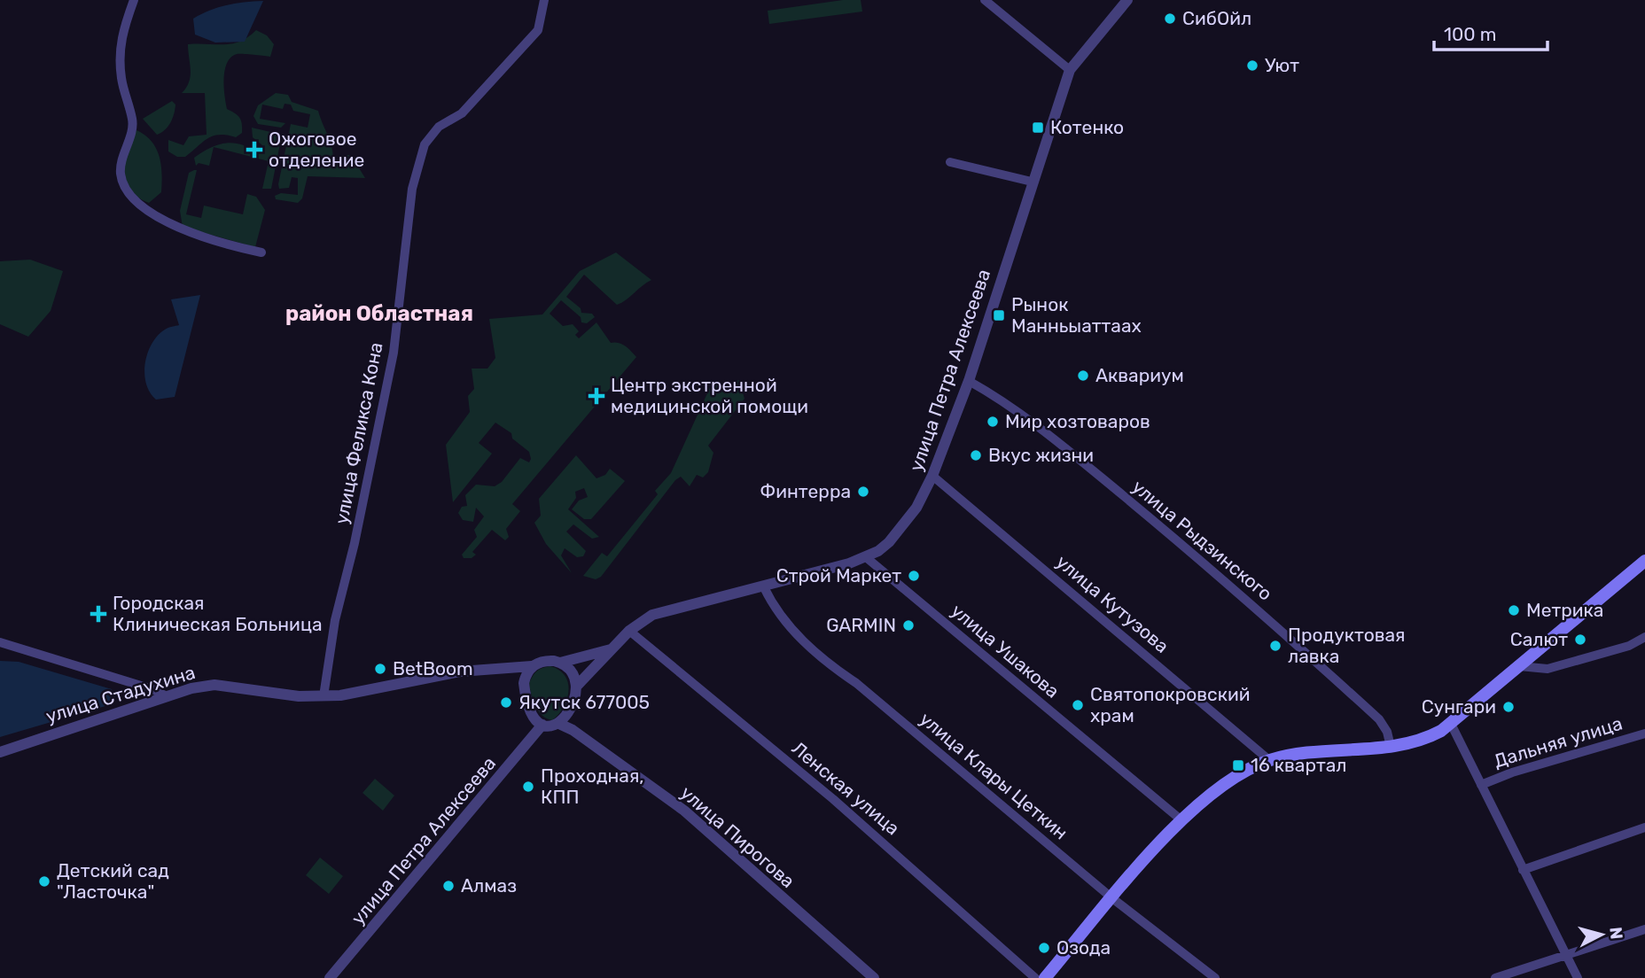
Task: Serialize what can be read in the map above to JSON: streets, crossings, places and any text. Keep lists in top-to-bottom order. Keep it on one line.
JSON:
{"streets":{"street":["улица Петра Алексеева","улица Феликса Кона","улица Рыдзинского","улица Кутузова","улица Ушакова","улица Стадухина","Дальняя улица","улица Клары Цеткин","Ленская улица","улица Пирогова"]},"crossings":[["улица Петра Алексеева","улица Рыдзинского"],["улица Петра Алексеева","улица Кутузова"],["улица Петра Алексеева","улица Ушакова"],["улица Петра Алексеева","улица Стадухина"],["улица Петра Алексеева","улица Клары Цеткин"],["улица Петра Алексеева","Ленская улица"],["улица Петра Алексеева","улица Пирогова"],["улица Феликса Кона","улица Стадухина"],["улица Стадухина","улица Пирогова"]],"districts":["район Областная"],"places":{"other":["СибОйл","Уют","Аквариум","Мир хозтоваров","Вкус жизни","Финтерра","Строй Маркет","Метрика","GARMIN","Салют","Продуктовая лавка","BetBoom","Якутск 677005","Святопокровский храм","Сунгари","Проходная, КПП","Детский сад \"Ласточка\"","Алмаз","Озода"],"transit":["Котенко","Рынок Манньыаттаах","16 квартал"],"health":["Ожоговое отделение","Центр экстренной медицинской помощи","Городская Клиническая Больница"]},"scale_bar":"100 m","north":"right"}
